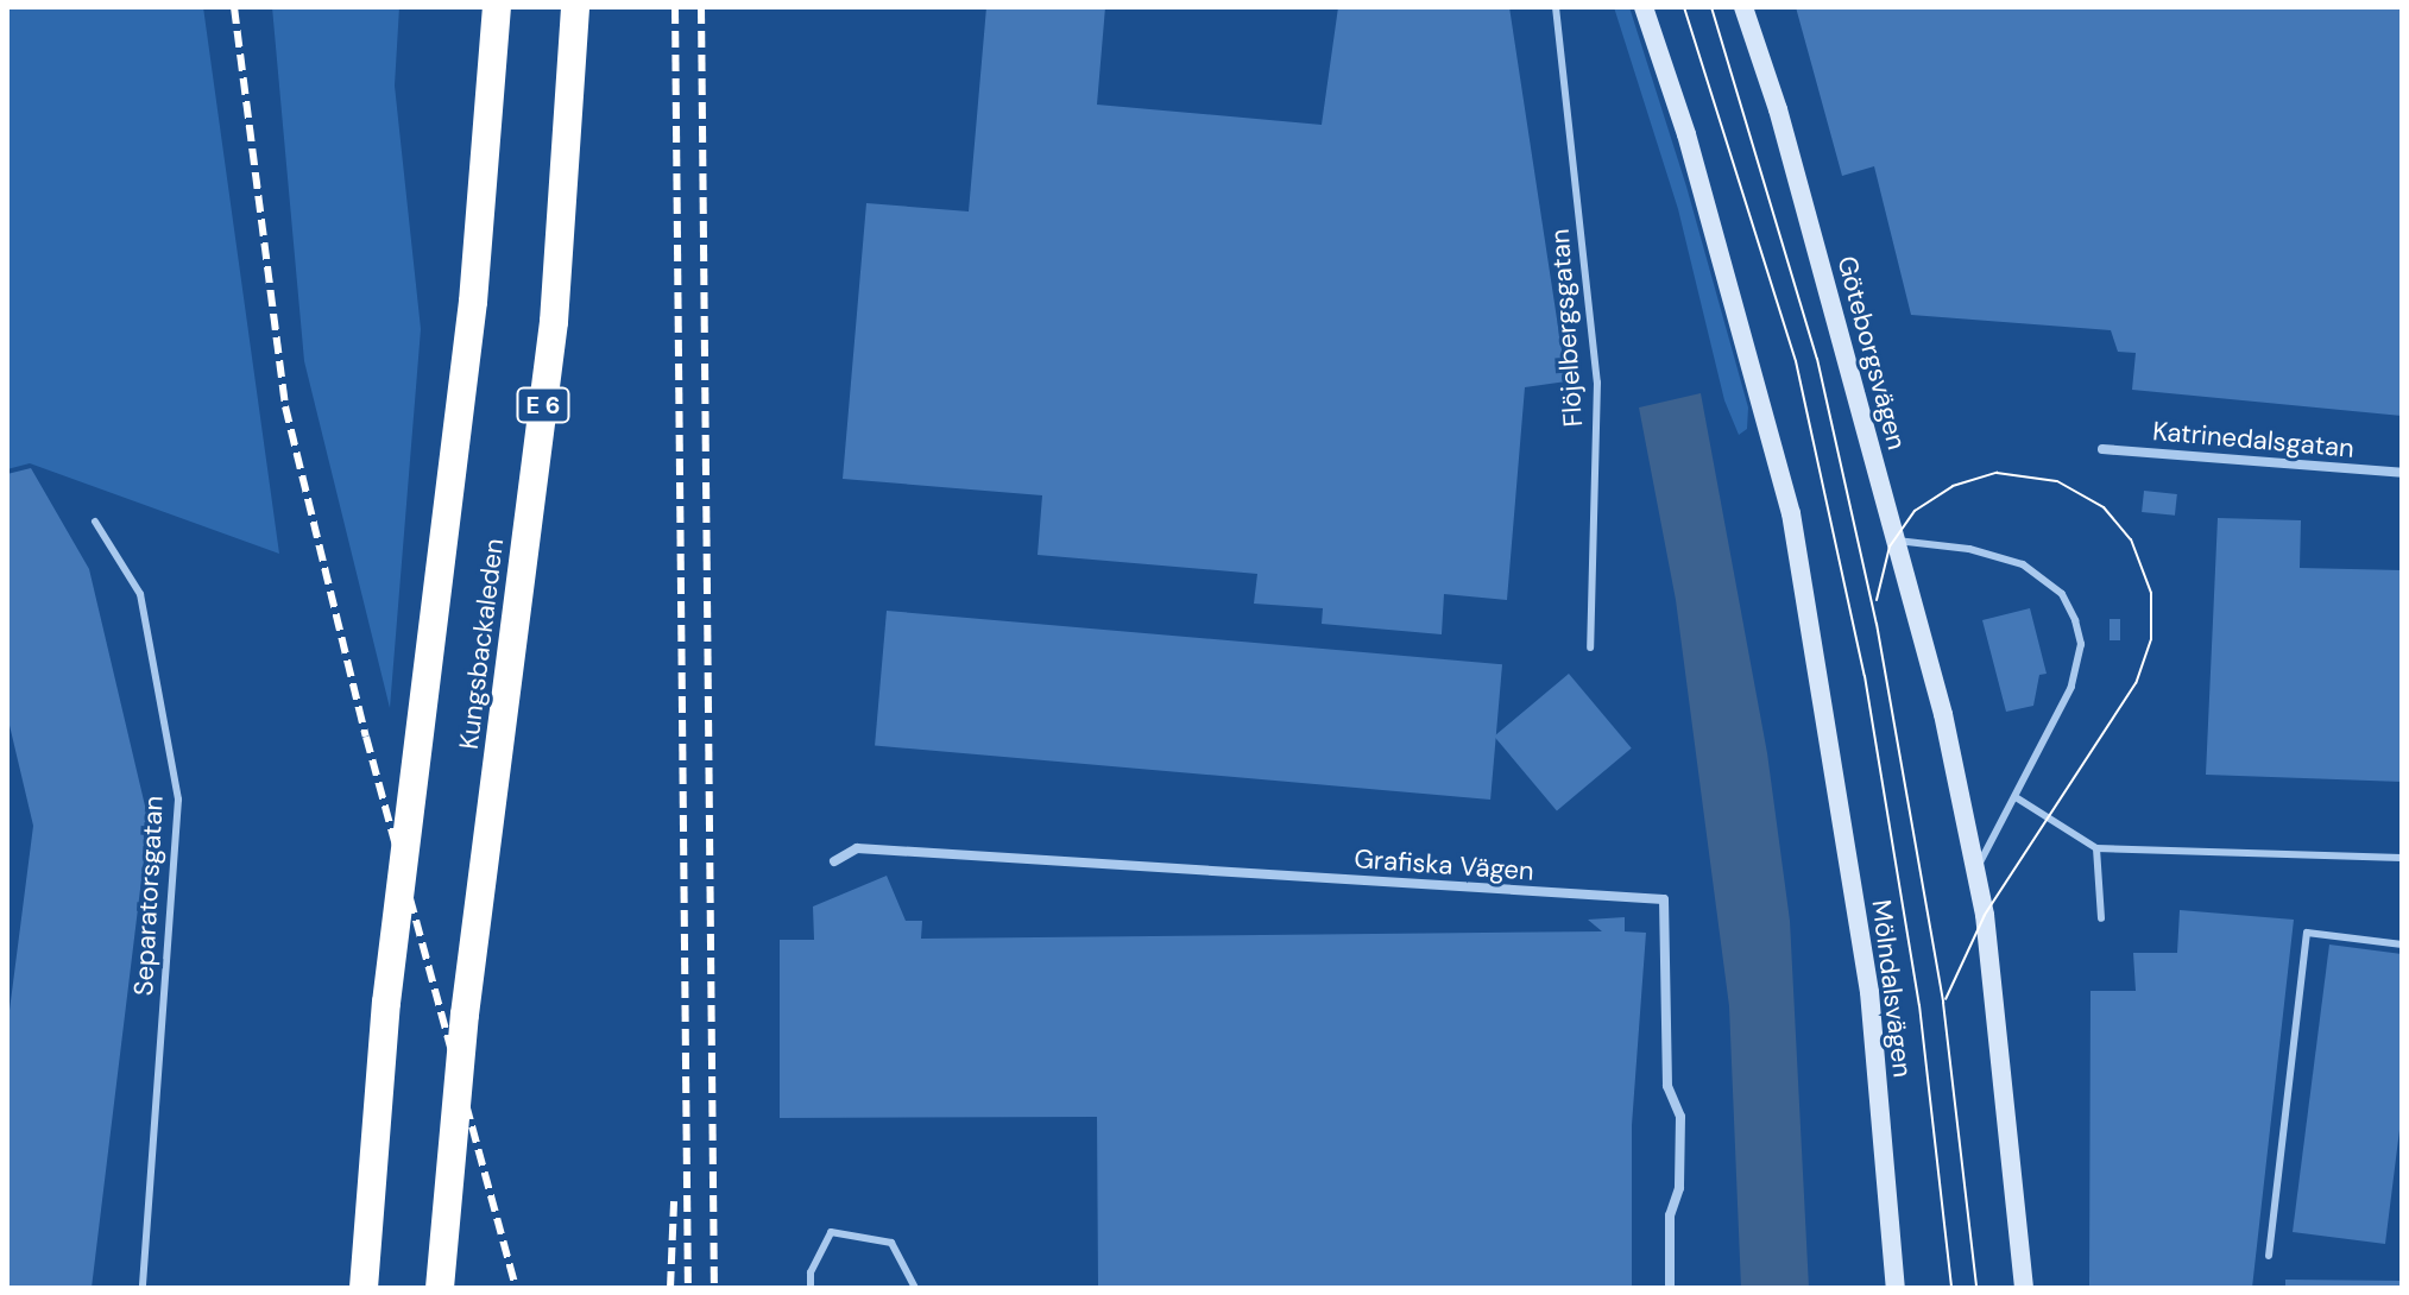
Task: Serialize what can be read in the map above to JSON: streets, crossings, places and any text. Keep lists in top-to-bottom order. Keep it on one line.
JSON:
{"streets":{"highway":["E 6","Kungsbackaleden"],"main road":["Göteborgsvägen","Mölndalsvägen"],"street":["Katrinedalsgatan","Grafiska Vägen"],"lane":["Flöjelbergsgatan","Separatorsgatan"]}}
